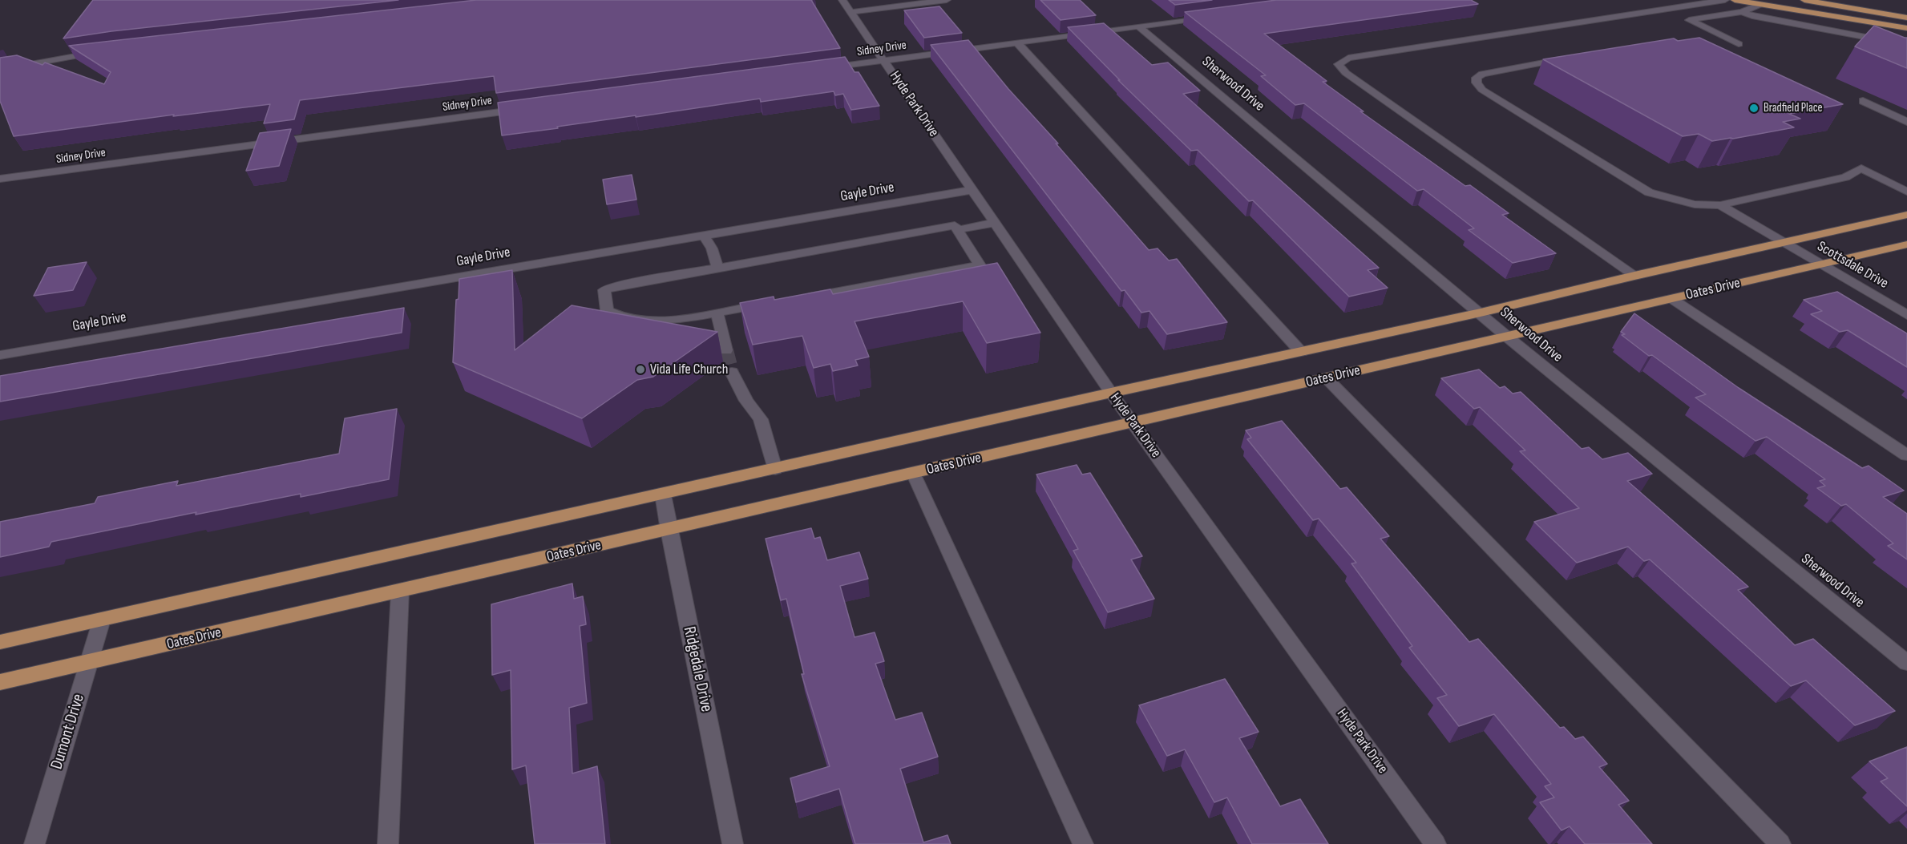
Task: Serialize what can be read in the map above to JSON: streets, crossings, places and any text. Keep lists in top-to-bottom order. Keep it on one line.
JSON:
{"streets":{"main road":["Oates Drive"],"street":["Sidney Drive","Sherwood Drive","Hyde Park Drive","Gayle Drive","Scottsdale Drive","Ridgedale Drive","Dumont Drive"]},"crossings":[["Sidney Drive","Sherwood Drive"],["Sidney Drive","Hyde Park Drive"],["Sherwood Drive","Oates Drive"],["Hyde Park Drive","Gayle Drive"],["Hyde Park Drive","Oates Drive"],["Scottsdale Drive","Oates Drive"],["Oates Drive","Ridgedale Drive"],["Oates Drive","Dumont Drive"]],"places":["Bradfield Place","Vida Life Church"]}
